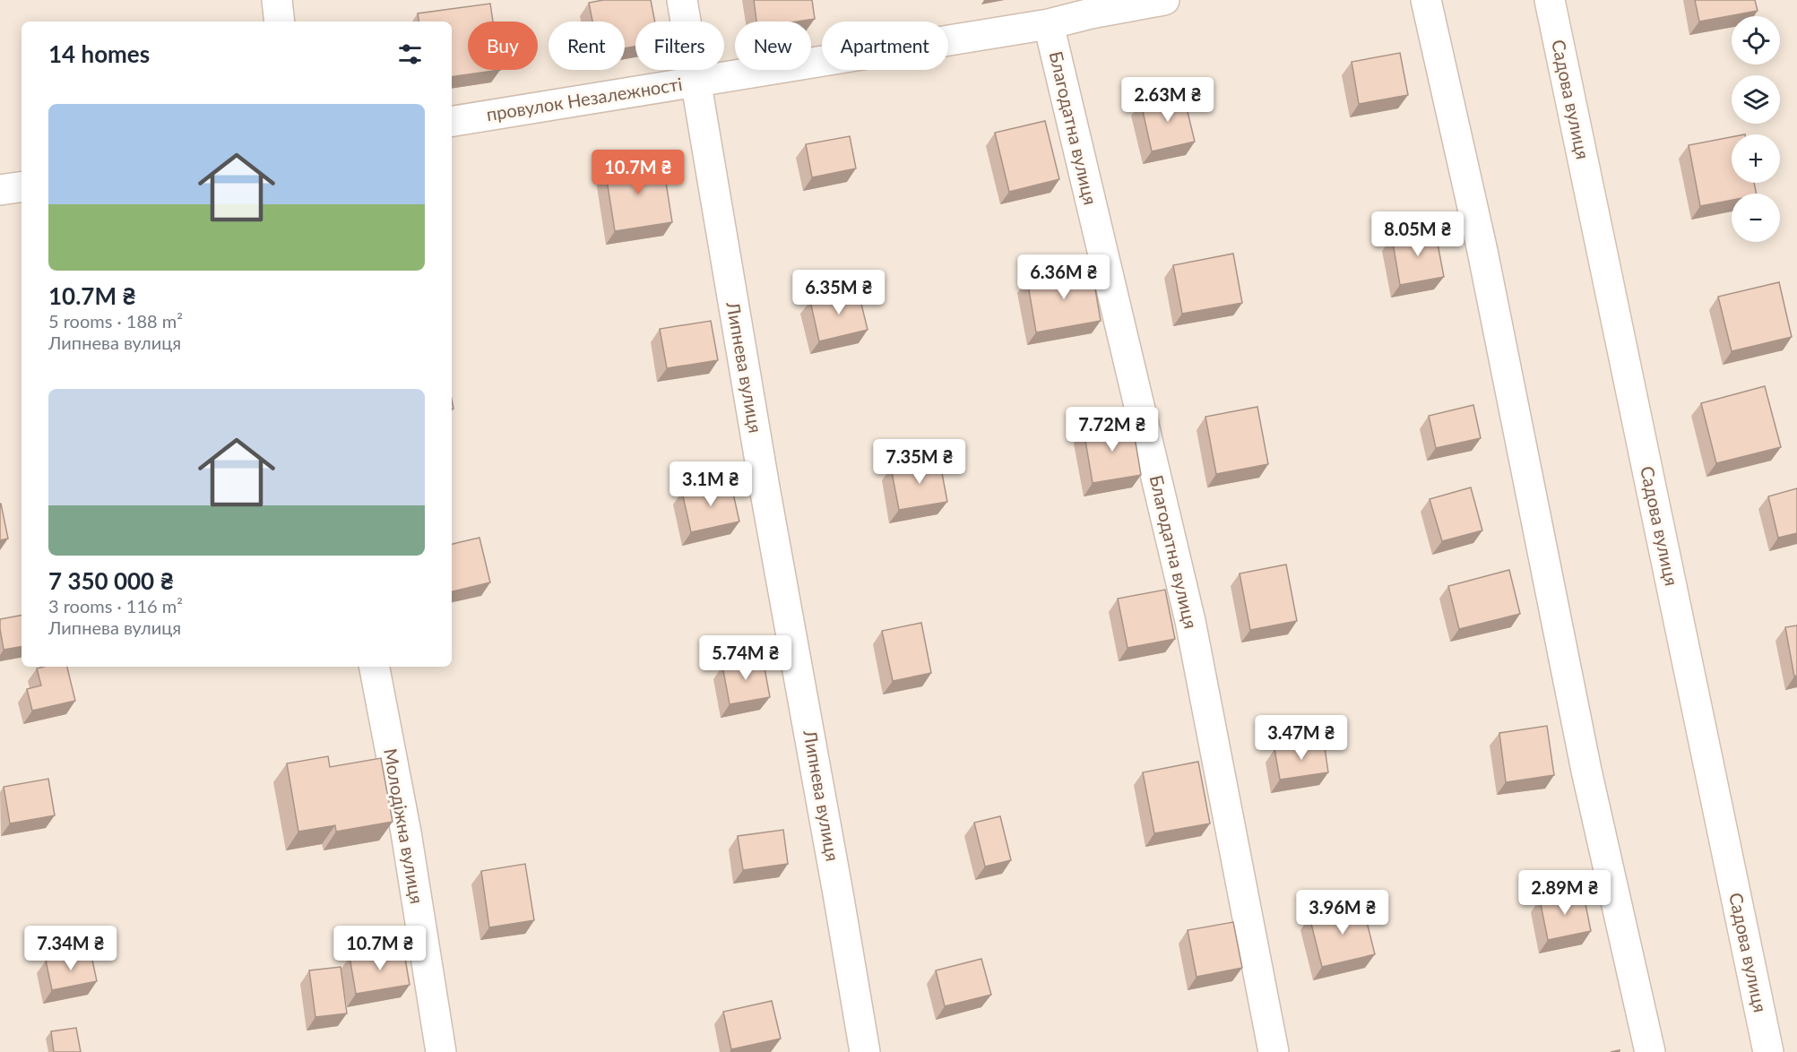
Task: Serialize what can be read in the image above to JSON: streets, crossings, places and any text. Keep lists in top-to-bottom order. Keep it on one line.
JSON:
{"streets":{"street":["провулок Незалежності","Садова вулиця","Благодатна вулиця","Липнева вулиця","Молодіжна вулиця"]},"crossings":[["провулок Незалежності","Благодатна вулиця"],["провулок Незалежності","Липнева вулиця"]],"page":{"map_buttons":["+","−"],"chip":["Buy","Rent","Filters","New","Apartment"],"heading":"14 homes","price":["2.63M ₴","10.7M ₴","8.05M ₴","6.36M ₴","6.35M ₴","7.72M ₴","7.35M ₴","3.1M ₴","5.74M ₴","3.47M ₴","2.89M ₴","3.96M ₴","7.34M ₴","10.7M ₴"],"list":[{"name":"10.7M ₴","note":"5 rooms · 188 m² · Липнева вулиця"},{"name":"7 350 000 ₴","note":"3 rooms · 116 m² · Липнева вулиця"}]}}
